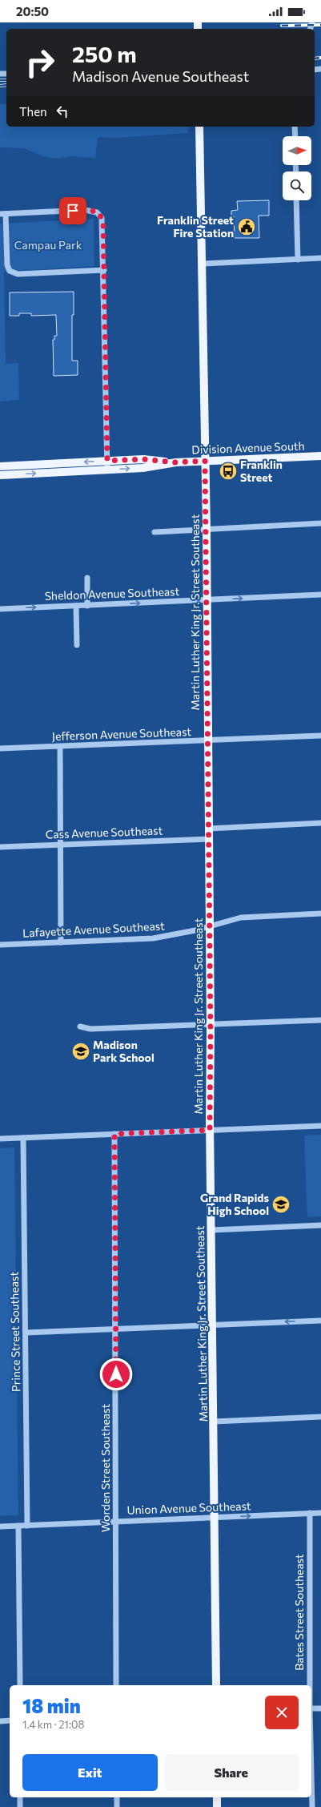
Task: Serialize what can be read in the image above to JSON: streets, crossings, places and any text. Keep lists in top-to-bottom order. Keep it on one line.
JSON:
{"streets":{"main road":["Division Avenue South","Martin Luther King Jr. Street Southeast"],"street":["Sheldon Avenue Southeast","Jefferson Avenue Southeast","Cass Avenue Southeast","Lafayette Avenue Southeast","Prince Street Southeast","Worden Street Southeast","Union Avenue Southeast","Bates Street Southeast"]},"crossings":[["Division Avenue South","Martin Luther King Jr. Street Southeast"],["Sheldon Avenue Southeast","Martin Luther King Jr. Street Southeast"],["Martin Luther King Jr. Street Southeast","Jefferson Avenue Southeast"],["Martin Luther King Jr. Street Southeast","Cass Avenue Southeast"],["Martin Luther King Jr. Street Southeast","Lafayette Avenue Southeast"],["Martin Luther King Jr. Street Southeast","Union Avenue Southeast"],["Prince Street Southeast","Union Avenue Southeast"],["Worden Street Southeast","Union Avenue Southeast"],["Union Avenue Southeast","Bates Street Southeast"]],"one_way":["Sheldon Avenue Southeast"],"parks":["Campau Park"],"places":{"public building":["Franklin Street Fire Station"],"bus stop":["Franklin Street"],"school or university":["Madison Park School","Grand Rapids High School"]},"north":"right","page":{"status":"20:50","turn":["250 m","Madison Avenue Southeast"],"then":"Then","heading":["18 min","1.4 km · 21:08"],"buttons":["Exit","Share"]}}
